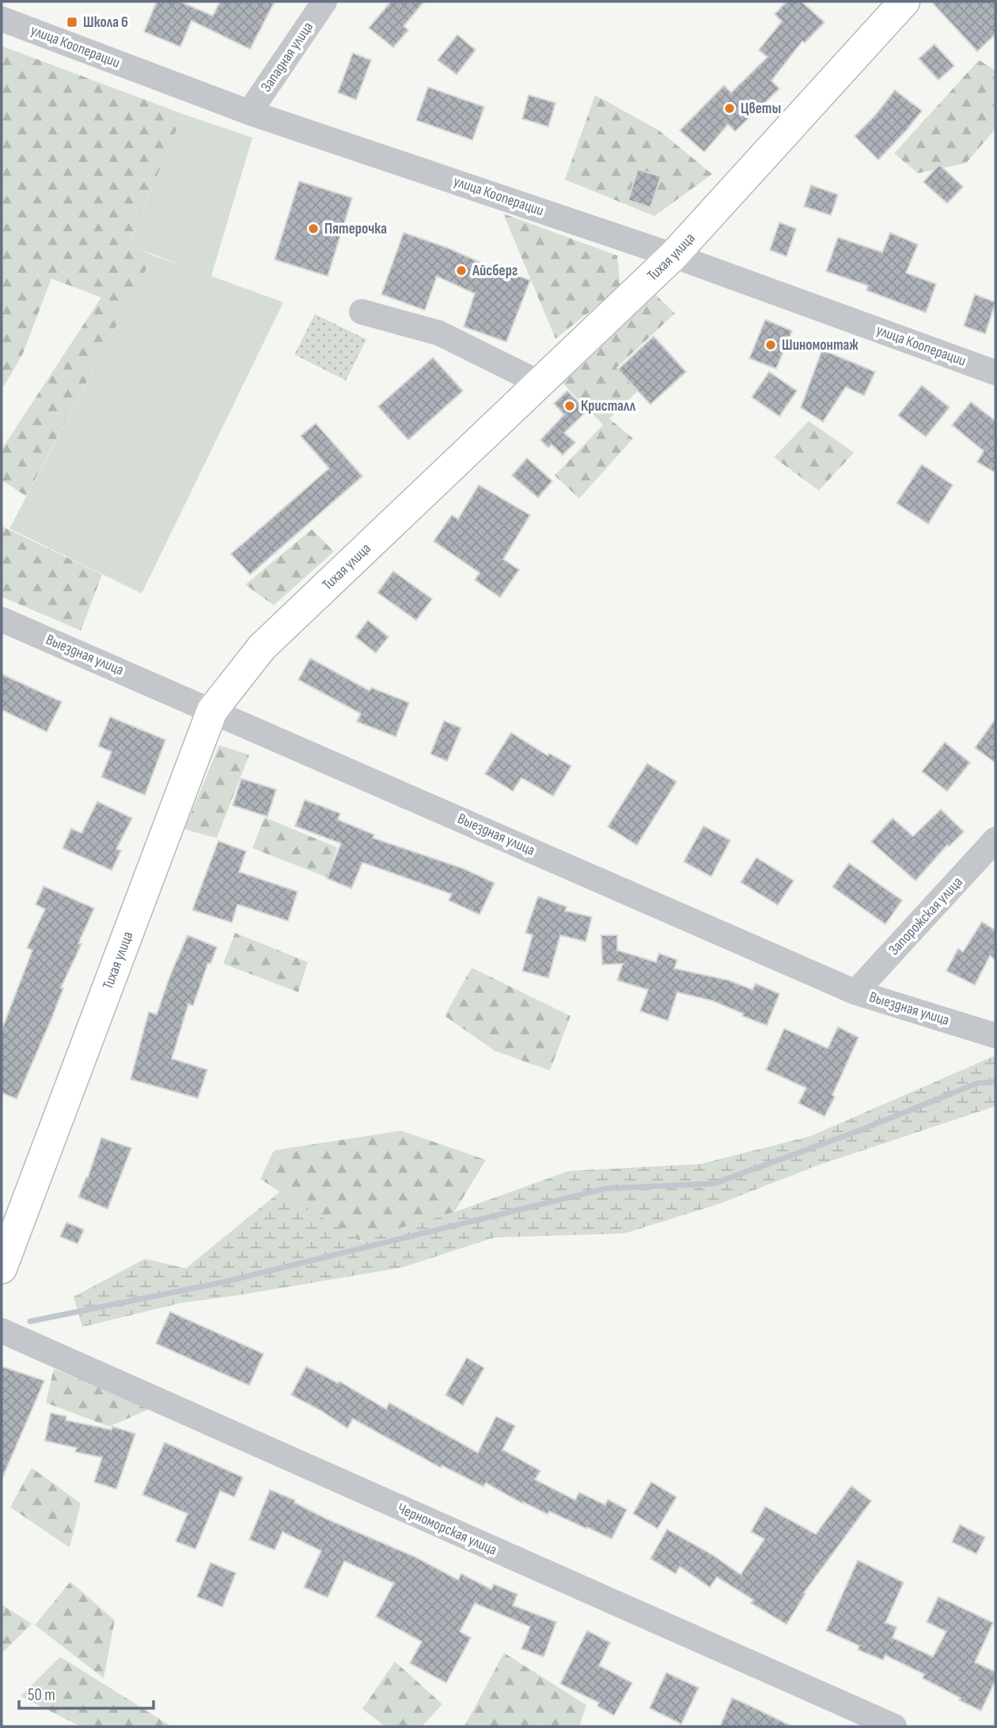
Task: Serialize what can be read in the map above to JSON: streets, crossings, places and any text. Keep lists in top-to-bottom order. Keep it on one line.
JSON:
{"streets":{"main road":["Тихая улица"],"street":["улица Кооперации","Западная улица","Выездная улица","Запорожская улица","Черноморская улица"]},"crossings":[["улица Кооперации","Западная улица"],["улица Кооперации","Тихая улица"],["Тихая улица","Выездная улица"],["Выездная улица","Запорожская улица"]],"places":{"transit":["Школа 6"],"other":["Цветы","Пятерочка","Айсберг","Шиномонтаж","Кристалл"]},"scale_bar":"50 m"}
